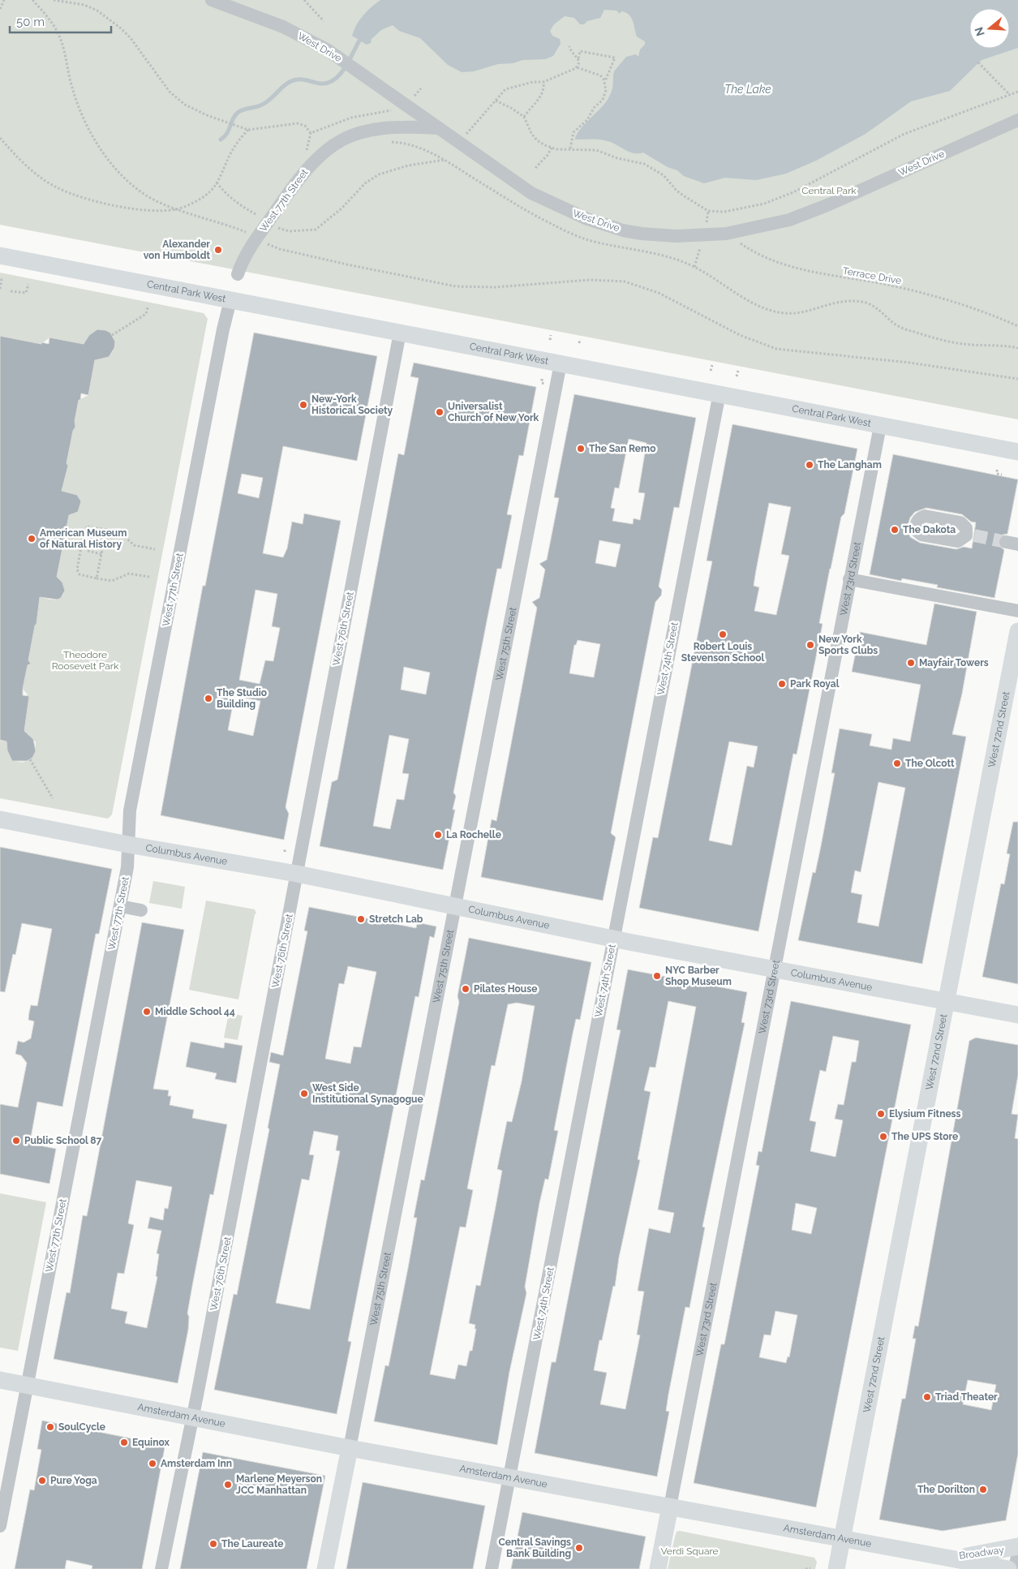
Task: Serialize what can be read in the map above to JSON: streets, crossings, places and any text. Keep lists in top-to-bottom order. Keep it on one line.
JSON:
{"streets":{"main road":["Central Park West","West 73rd Street","West 75th Street","West 72nd Street","Columbus Avenue","Amsterdam Avenue","Broadway"],"street":["West Drive","West 77th Street","West 76th Street","West 74th Street"],"path":["Terrace Drive"]},"crossings":[["West Drive","West 77th Street"],["West Drive","Terrace Drive"],["West 77th Street","Central Park West"],["West 77th Street","Columbus Avenue"],["West 77th Street","Amsterdam Avenue"],["Central Park West","West 73rd Street"],["Central Park West","West 76th Street"],["Central Park West","West 75th Street"],["Central Park West","West 74th Street"],["West 73rd Street","Columbus Avenue"],["West 73rd Street","Amsterdam Avenue"],["West 76th Street","Columbus Avenue"],["West 76th Street","Amsterdam Avenue"],["West 75th Street","Columbus Avenue"],["West 75th Street","Amsterdam Avenue"],["West 74th Street","Columbus Avenue"],["West 74th Street","Amsterdam Avenue"],["West 72nd Street","Columbus Avenue"],["West 72nd Street","Amsterdam Avenue"],["Amsterdam Avenue","Broadway"]],"water":["The Lake"],"parks":["Central Park","Theodore Roosevelt Park","Verdi Square"],"places":["Alexander von Humboldt","New-York Historical Society","Universalist Church of New York","The San Remo","The Langham","The Dakota","American Museum of Natural History","Robert Louis Stevenson School","New York Sports Clubs","Mayfair Towers","Park Royal","The Studio Building","The Olcott","La Rochelle","Stretch Lab","NYC Barber Shop Museum","Pilates House","Middle School 44","West Side Institutional Synagogue","Elysium Fitness","The UPS Store","Public School 87","Triad Theater","SoulCycle","Equinox","Amsterdam Inn","Pure Yoga","Marlene Meyerson JCC Manhattan","The Dorilton","The Laureate","Central Savings Bank Building"],"scale_bar":"50 m","north":"left"}
